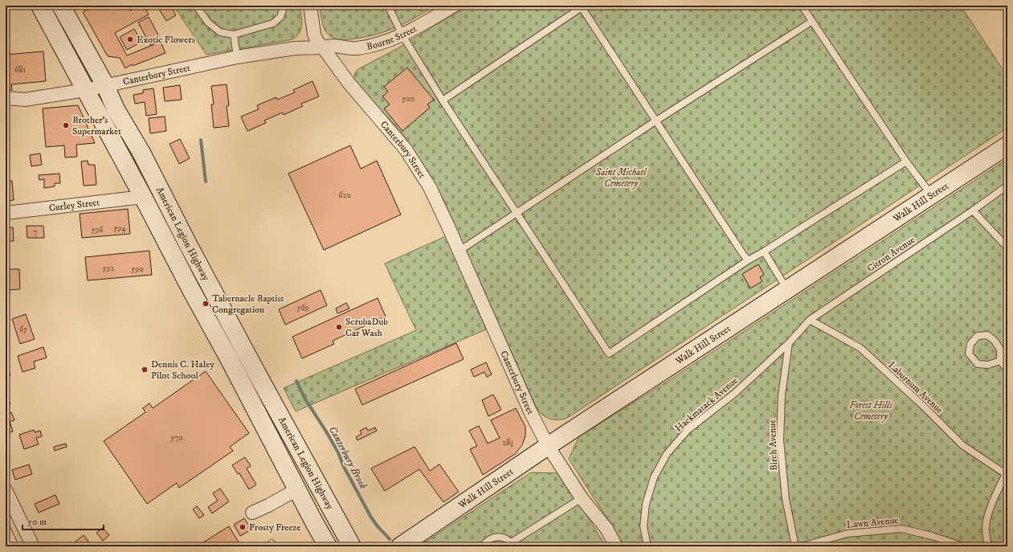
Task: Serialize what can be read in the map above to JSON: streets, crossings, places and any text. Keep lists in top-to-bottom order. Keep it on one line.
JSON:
{"streets":{"main road":["Walk Hill Street","American Legion Highway"],"street":["Bourne Street","Canterbury Street","Curley Street"],"lane":["Citron Avenue","Laburnum Avenue","Hackmatack Avenue","Birch Avenue","Lawn Avenue"]},"crossings":[["Bourne Street","Canterbury Street"],["Canterbury Street","Walk Hill Street"],["Canterbury Street","American Legion Highway"],["Curley Street","American Legion Highway"],["Citron Avenue","Laburnum Avenue"],["Citron Avenue","Hackmatack Avenue"],["Citron Avenue","Birch Avenue"],["Hackmatack Avenue","Birch Avenue"]],"water":["Canterbury Brook"],"parks":["Saint Michael Cemetery","Forest Hills Cemetery"],"places":["Exotic Flowers","Brother’s Supermarket","Tabernacle Baptist Congregation","ScrubaDub Car Wash","Dennis C. Haley Pilot School","Frosty Freeze"],"house_numbers":["681","500","620","594","596","7","592","590","569","65","570","283"],"scale_bar":"50 m"}
